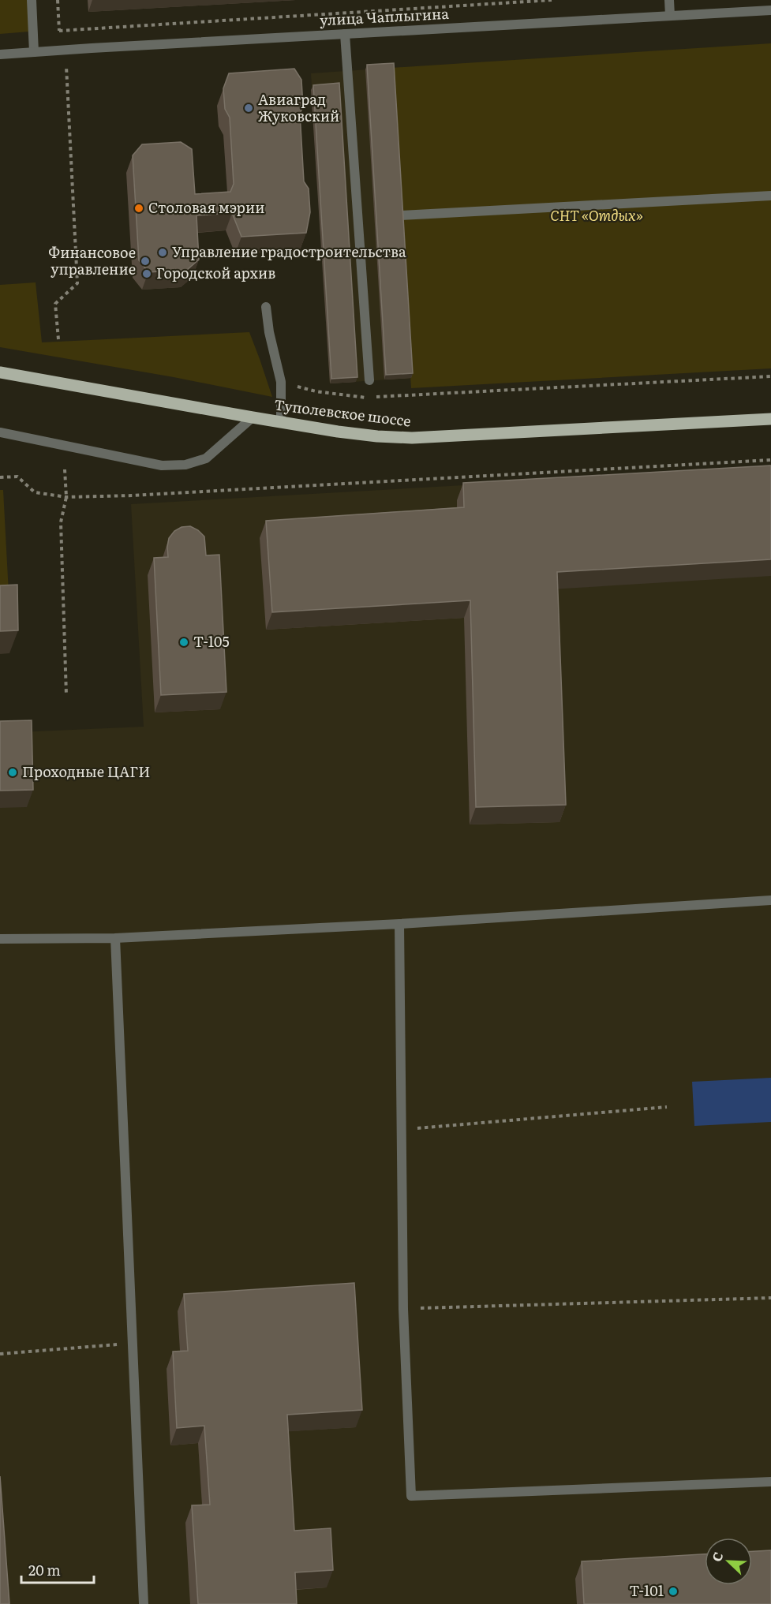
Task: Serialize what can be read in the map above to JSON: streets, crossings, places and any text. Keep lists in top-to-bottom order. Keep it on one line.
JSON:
{"streets":{"main road":["Туполевское шоссе"],"street":["улица Чаплыгина"]},"parks":["СНТ «Отдых»"],"places":["Авиаград Жуковский","Столовая мэрии","Управление градостроительства","Финансовое управление","Городской архив","Т-105","Проходные ЦАГИ","Т-101"],"scale_bar":"20 m","north":"top left"}
